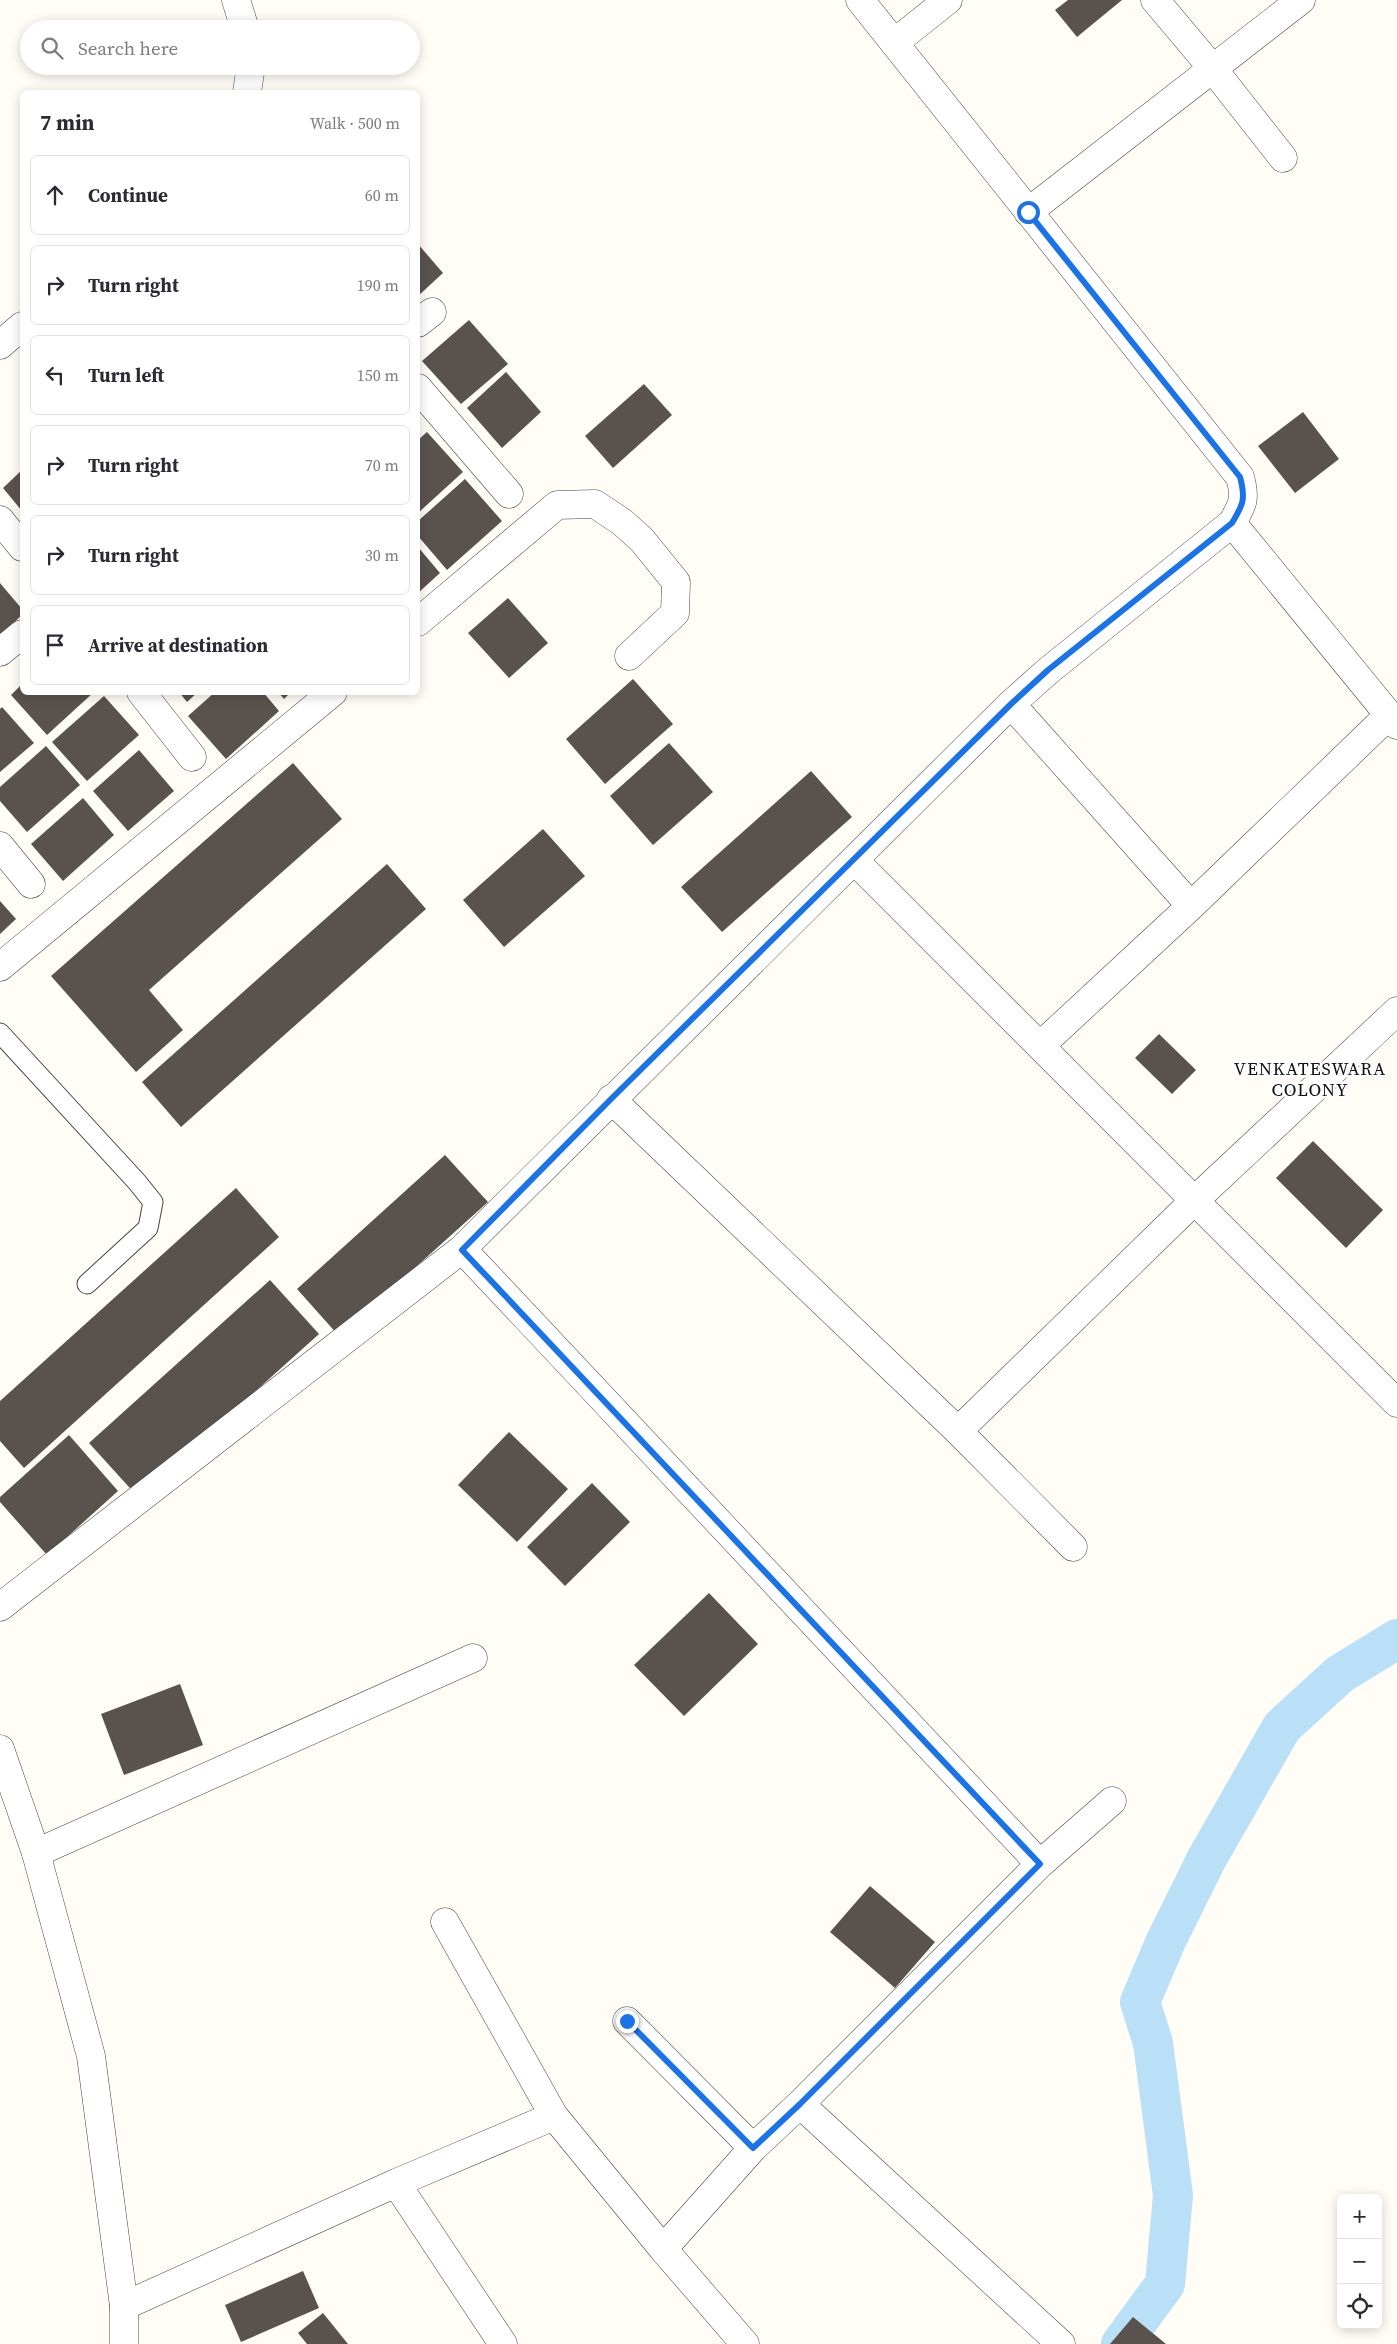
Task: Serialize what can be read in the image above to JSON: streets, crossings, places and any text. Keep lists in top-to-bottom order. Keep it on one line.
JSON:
{"districts":["VENKATESWARA COLONY"],"page":{"search":"Search here","heading":["7 min","Walk · 500 m"],"list":[["Continue","60 m"],["Turn right","190 m"],["Turn left","150 m"],["Turn right","70 m"],["Turn right","30 m"],"Arrive at destination"],"map_buttons":["+","−"]}}
